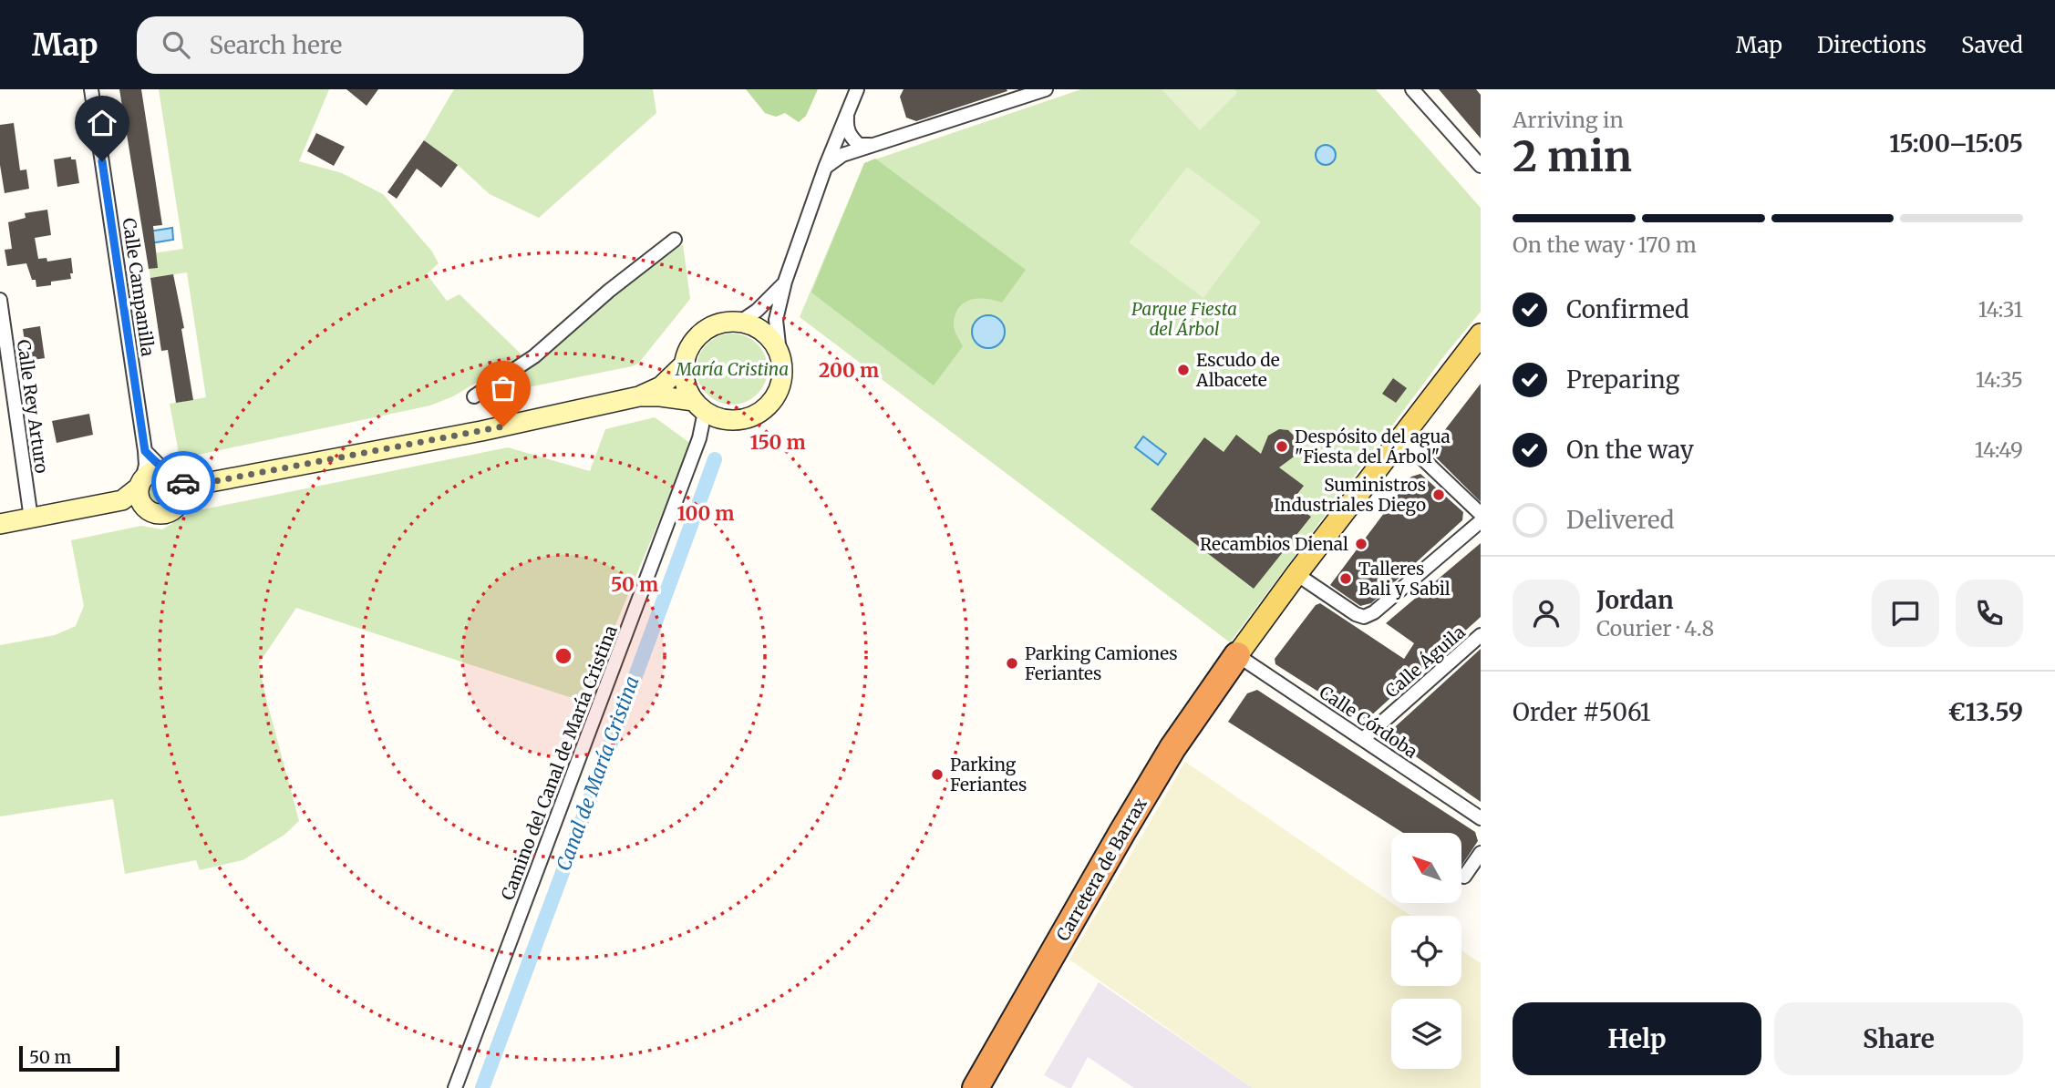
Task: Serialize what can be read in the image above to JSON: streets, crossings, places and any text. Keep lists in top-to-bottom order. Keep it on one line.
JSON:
{"streets":{"highway":["Carretera de Barrax"],"street":["Calle Campanilla","Calle Rey Arturo","Calle Águila","Calle Córdoba","Camino del Canal de María Cristina"]},"crossings":[["Calle Águila","Calle Córdoba"],["Calle Córdoba","Carretera de Barrax"]],"water":["Canal de María Cristina"],"parks":["Parque Fiesta del Árbol","María Cristina"],"places":["Escudo de Albacete","Despósito del agua \"Fiesta del Árbol\"","Suministros Industriales Diego","Recambios Dienal","Talleres Bali y Sabil","Parking Camiones Feriantes","Parking Feriantes"],"scale_bar":"50 m","north":"top left","page":{"header":"Map","search":"Search here","nav":["Map","Directions","Saved"],"heading":["2 min","Arriving in","15:00–15:05"],"panel":["Jordan","Courier · 4.8","Order #5061","€13.59"],"bar":"On the way · 170 m","list":[["Confirmed","14:31"],["Preparing","14:35"],["On the way","14:49"],"Delivered"],"buttons":["Help","Share"],"scale":"50 m"},"rings":["200 m","150 m","100 m","50 m"]}
